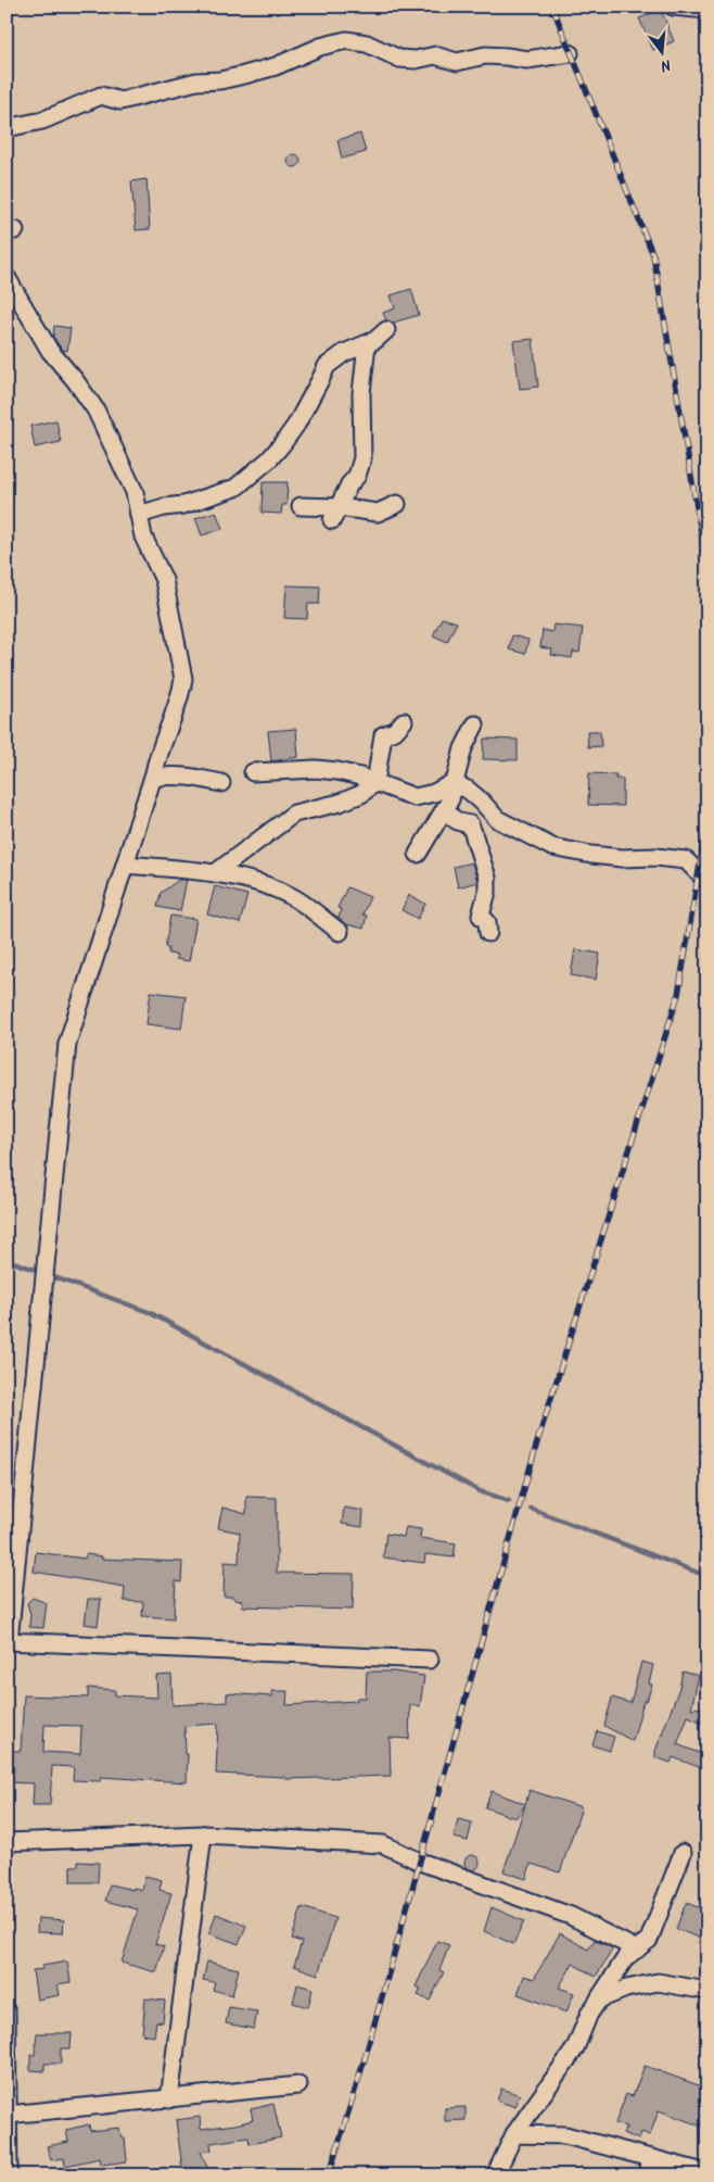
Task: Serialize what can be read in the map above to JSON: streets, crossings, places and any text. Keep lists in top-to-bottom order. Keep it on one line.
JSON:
{"north":"bottom"}
